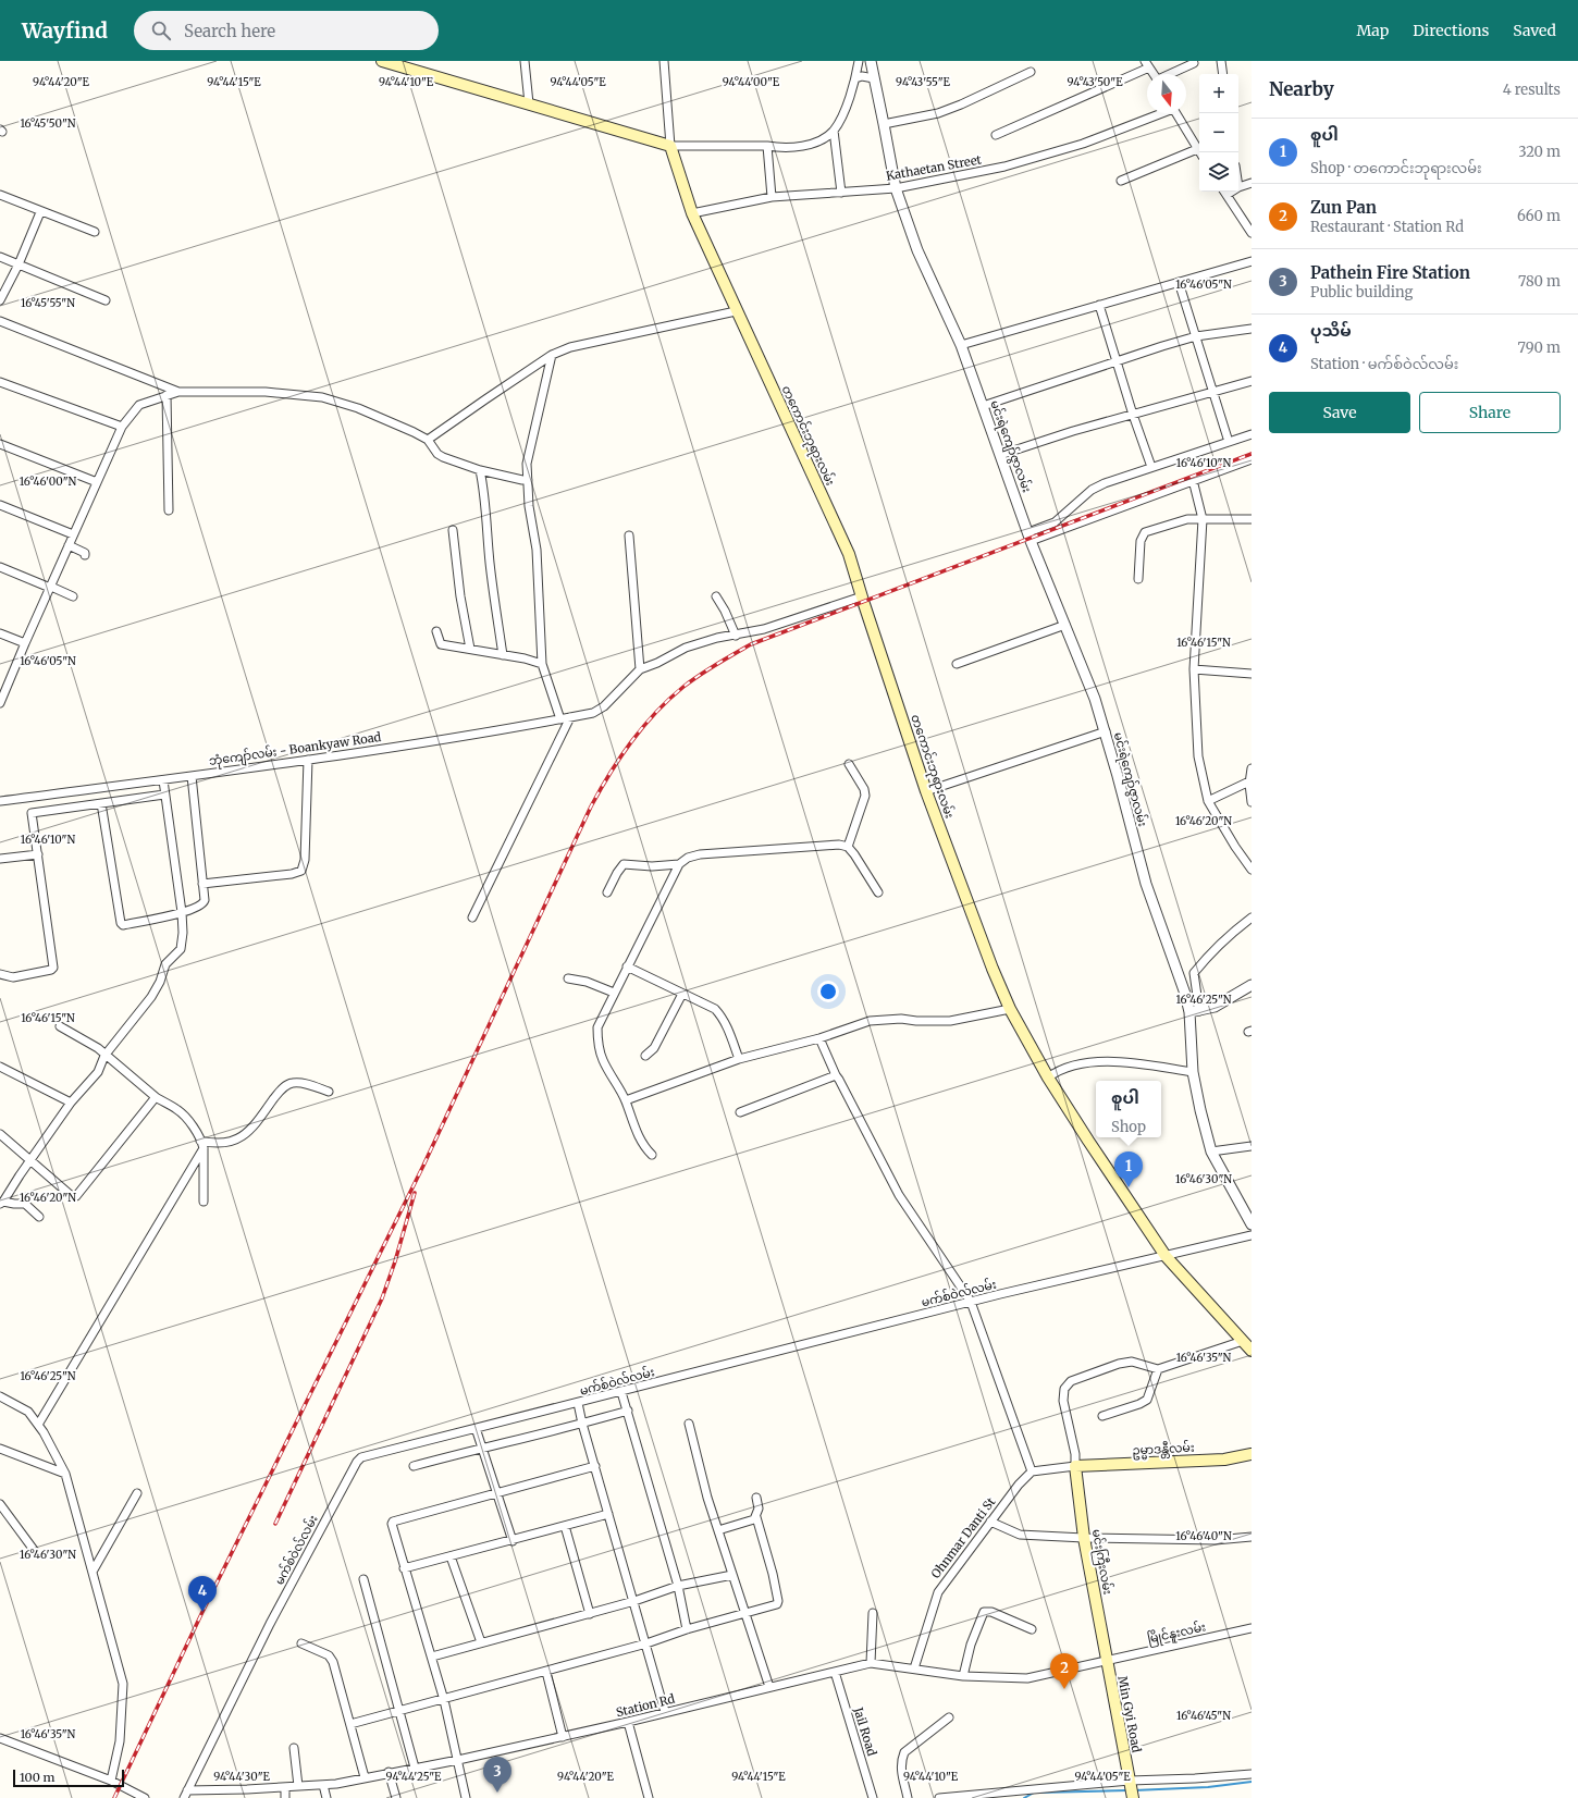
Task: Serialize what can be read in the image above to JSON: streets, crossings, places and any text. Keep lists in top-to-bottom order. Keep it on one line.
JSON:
{"streets":{"main road":["တကောင်းဘုရားလမ်း","ဥမ္မာဒန္တီလမ်း","မင်းကြီးလမ်း","Min Gyi Road"],"street":["Kathaetan Street","မင်းရဲကျော်ဇွာလမ်း","ဘုံကျော်လမ်း - Boankyaw Road","မက်စ်ဝဲလ်လမ်း","Ohnmar Danti St","မြိုင်နူးလမ်း","Station Rd","Jail Road"]},"crossings":[["Kathaetan Street","တကောင်းဘုရားလမ်း"],["Kathaetan Street","မင်းရဲကျော်ဇွာလမ်း"],["တကောင်းဘုရားလမ်း","မက်စ်ဝဲလ်လမ်း"],["မက်စ်ဝဲလ်လမ်း","Station Rd"],["ဥမ္မာဒန္တီလမ်း","မင်းကြီးလမ်း"],["Ohnmar Danti St","Station Rd"],["မင်းကြီးလမ်း","မြိုင်နူးလမ်း"],["မင်းကြီးလမ်း","Station Rd"],["မင်းကြီးလမ်း","Min Gyi Road"],["မြိုင်နူးလမ်း","Station Rd"],["မြိုင်နူးလမ်း","Min Gyi Road"],["Station Rd","Min Gyi Road"],["Station Rd","Jail Road"]],"scale_bar":"100 m","north":"bottom","page":{"header":"Wayfind","search":"Search here","nav":["Map","Directions","Saved"],"heading":["Nearby","4 results"],"map_buttons":["+","−"],"list":[{"mark":"1","name":"စူပါ","note":"Shop · တကောင်းဘုရားလမ်း","value":"320 m"},{"mark":"2","name":"Zun Pan","note":"Restaurant · Station Rd","value":"660 m"},{"mark":"3","name":"Pathein Fire Station","note":"Public building","value":"780 m"},{"mark":"4","name":"ပုသိမ်","note":"Station · မက်စ်ဝဲလ်လမ်း","value":"790 m"}],"buttons":["Save","Share"],"popup":["စူပါ","Shop"],"pins":["1","4","2","3"],"scale":"100 m"},"coordinates":["94°44'20\"E","94°44'15\"E","94°44'10\"E","94°44'05\"E","94°44'00\"E","94°43'55\"E","94°43'50\"E","16°45'50\"N","16°46'05\"N","16°45'55\"N","16°46'10\"N","16°46'00\"N","16°46'15\"N","16°46'20\"N","16°46'25\"N","16°46'30\"N","16°46'35\"N","16°46'40\"N","16°46'45\"N","94°44'30\"E","94°44'25\"E"]}
